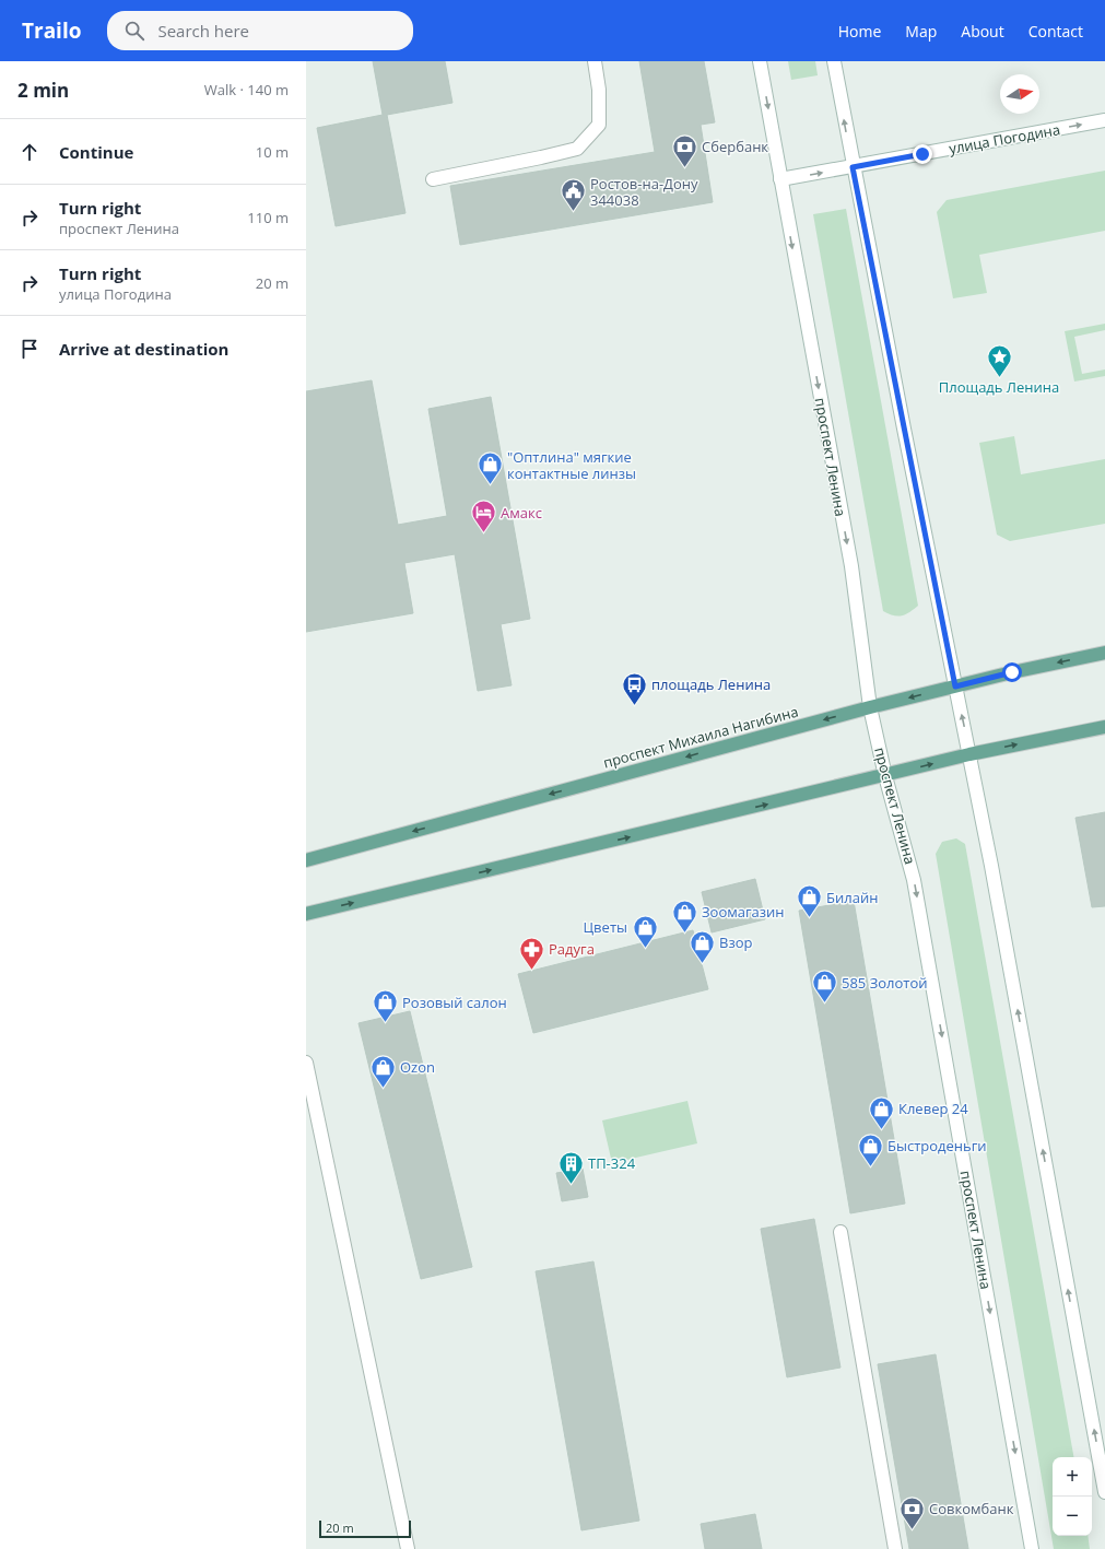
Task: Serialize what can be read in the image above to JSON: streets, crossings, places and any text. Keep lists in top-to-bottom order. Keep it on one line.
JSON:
{"streets":{"main road":["улица Погодина","проспект Ленина","проспект Михаила Нагибина"]},"crossings":[["улица Погодина","проспект Ленина"],["проспект Ленина","проспект Михаила Нагибина"]],"one_way":["улица Погодина"],"places":{"bank":["Сбербанк","Совкомбанк"],"public building":["Ростов-на-Дону 344038"],"place":["Площадь Ленина"],"shop":["\"Оптлина\" мягкие контактные линзы","Билайн","Зоомагазин","Цветы","Взор","585 Золотой","Розовый салон","Ozon","Клевер 24","Быстроденьги"],"hotel":["Амакс"],"bus stop":["площадь Ленина"],"pharmacy":["Радуга"],"building":["ТП-324"]},"scale_bar":"20 m","north":"right","page":{"header":"Trailo","search":"Search here","nav":["Home","Map","About","Contact"],"heading":["2 min","Walk · 140 m"],"list":[["Continue","10 m"],["Turn right","проспект Ленина","110 m"],["Turn right","улица Погодина","20 m"],"Arrive at destination"],"map_buttons":["+","−"],"scale":"20 m"}}
